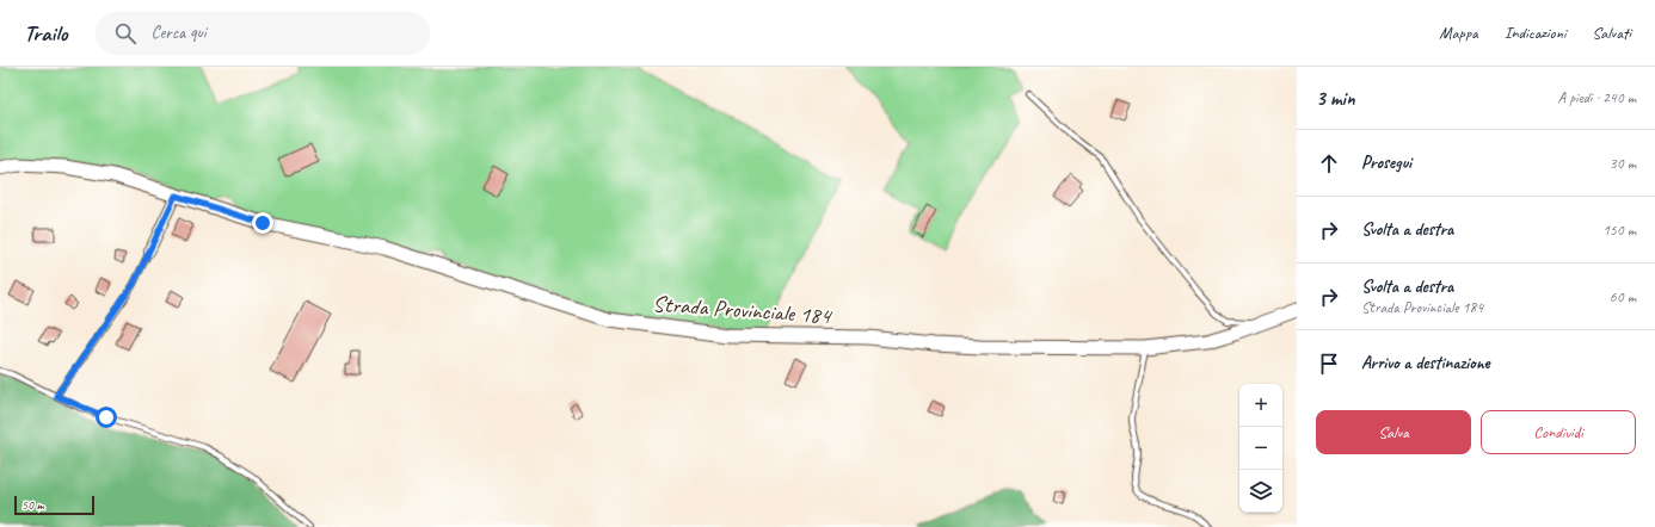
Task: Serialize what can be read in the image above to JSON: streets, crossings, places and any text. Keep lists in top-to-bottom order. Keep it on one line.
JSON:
{"streets":{"street":["Strada Provinciale 184"]},"scale_bar":"50 m","page":{"header":"Trailo","search":"Cerca qui","nav":["Mappa","Indicazioni","Salvati"],"heading":["3 min","A piedi · 240 m"],"list":[["Prosegui","30 m"],["Svolta a destra","150 m"],["Svolta a destra","Strada Provinciale 184","60 m"],"Arrivo a destinazione"],"map_buttons":["+","−"],"buttons":["Salva","Condividi"],"scale":"50 m"}}
